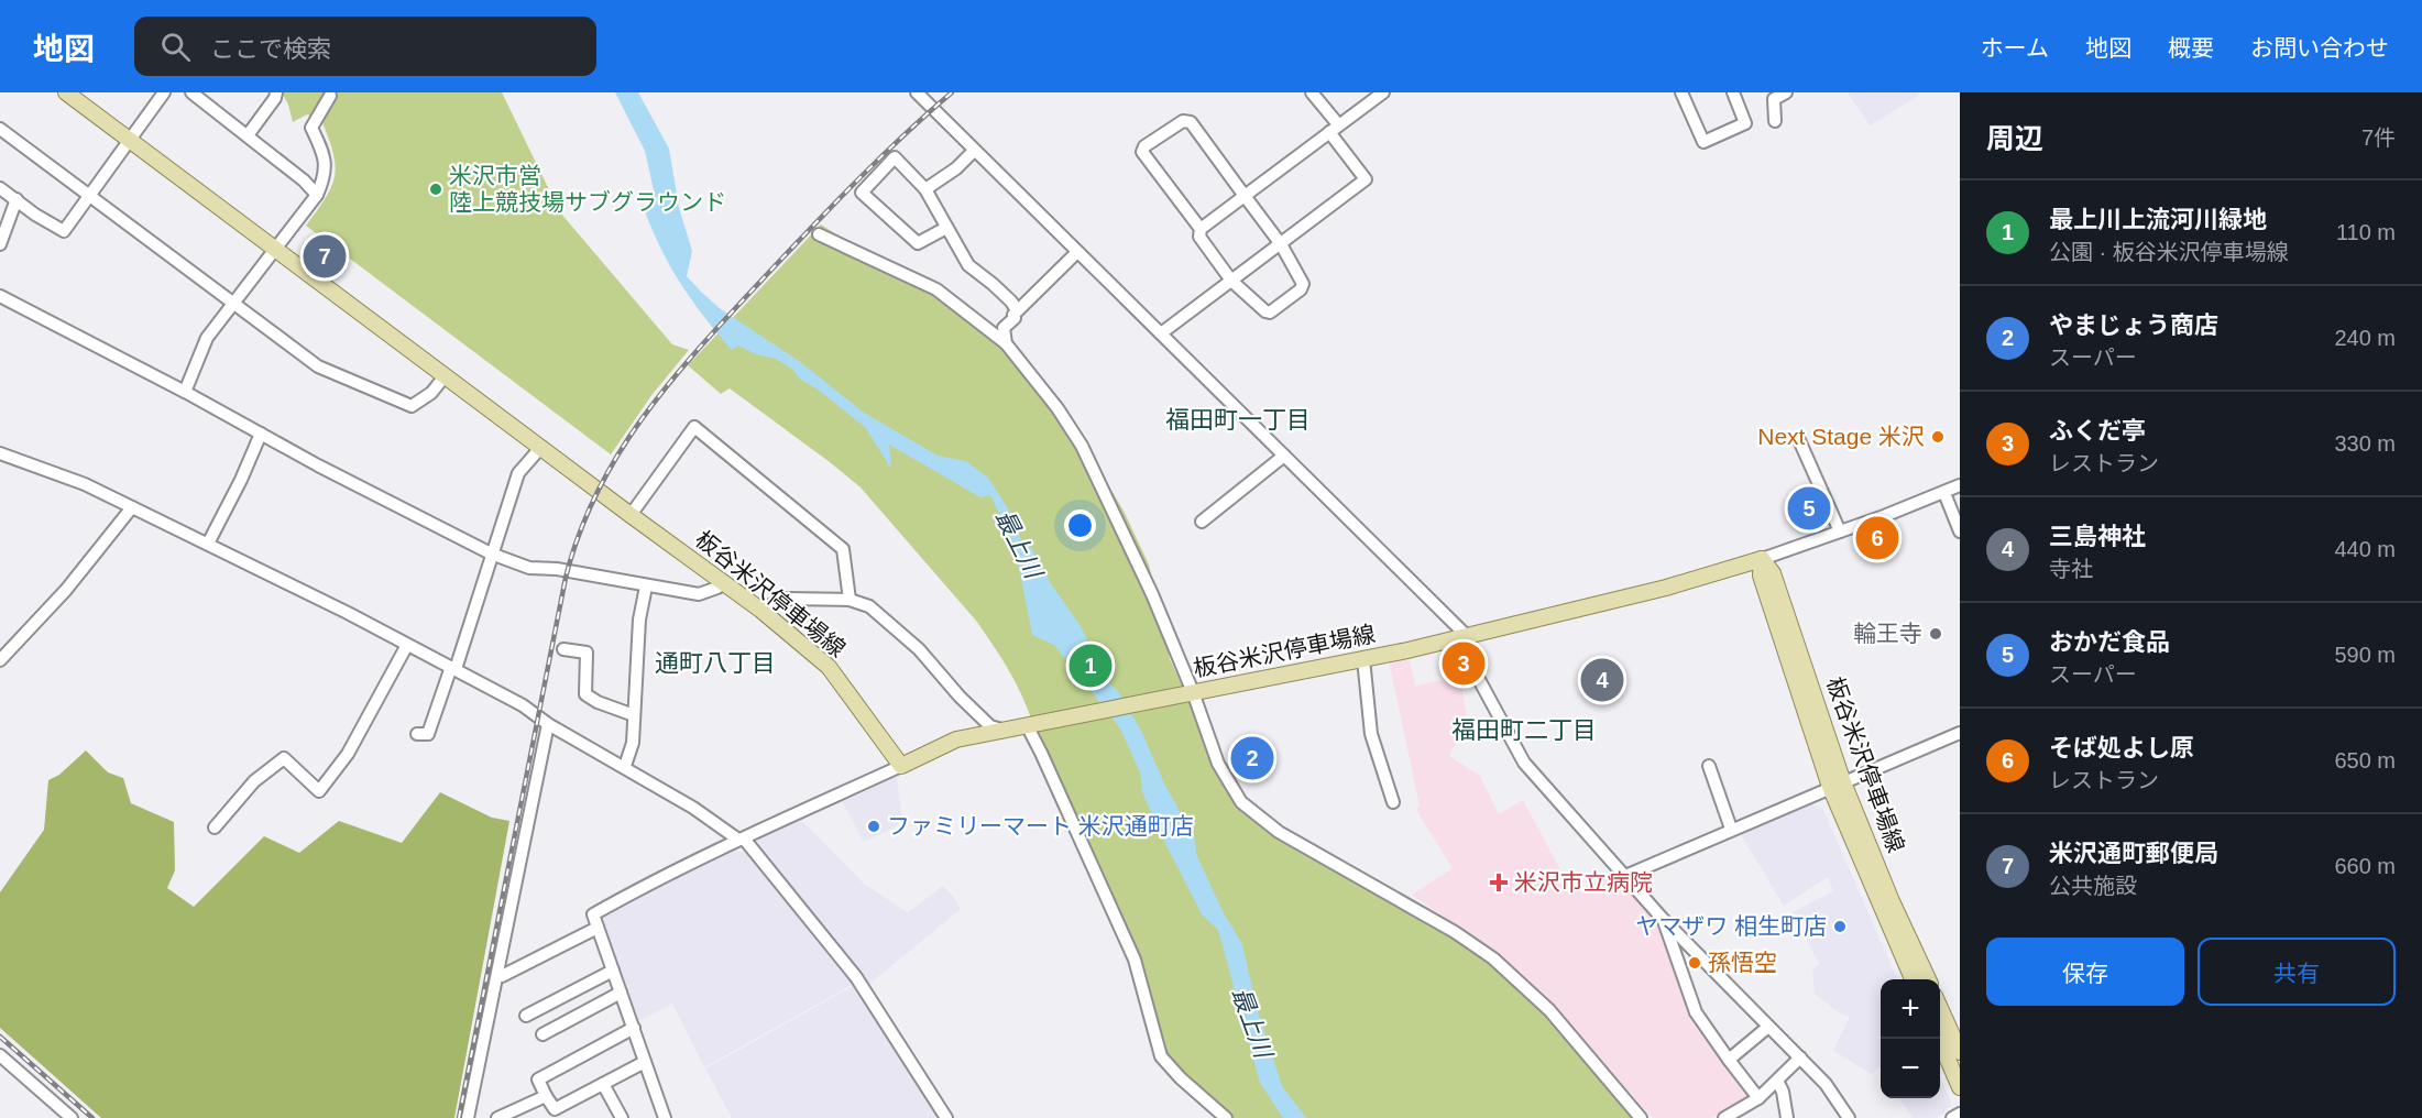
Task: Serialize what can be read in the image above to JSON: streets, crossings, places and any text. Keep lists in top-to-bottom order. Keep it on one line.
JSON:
{"streets":{"main road":["板谷米沢停車場線"]},"districts":["福田町一丁目","通町八丁目","福田町二丁目"],"water":["最上川"],"places":{"other":["米沢市営 陸上競技場サブグラウンド","Next Stage 米沢","輪王寺","ファミリーマート 米沢通町店","ヤマザワ 相生町店","孫悟空"],"health":["米沢市立病院"]},"page":{"header":"地図","search":"ここで検索","nav":["ホーム","地図","概要","お問い合わせ"],"heading":["周辺","7件"],"list":[{"mark":"1","name":"最上川上流河川緑地","note":"公園 · 板谷米沢停車場線","value":"110 m"},{"mark":"2","name":"やまじょう商店","note":"スーパー","value":"240 m"},{"mark":"3","name":"ふくだ亭","note":"レストラン","value":"330 m"},{"mark":"4","name":"三島神社","note":"寺社","value":"440 m"},{"mark":"5","name":"おかだ食品","note":"スーパー","value":"590 m"},{"mark":"6","name":"そば処よし原","note":"レストラン","value":"650 m"},{"mark":"7","name":"米沢通町郵便局","note":"公共施設","value":"660 m"}],"pins":["7","5","6","3","1","4","2"],"buttons":["保存","共有"],"map_buttons":["+","−"]}}
